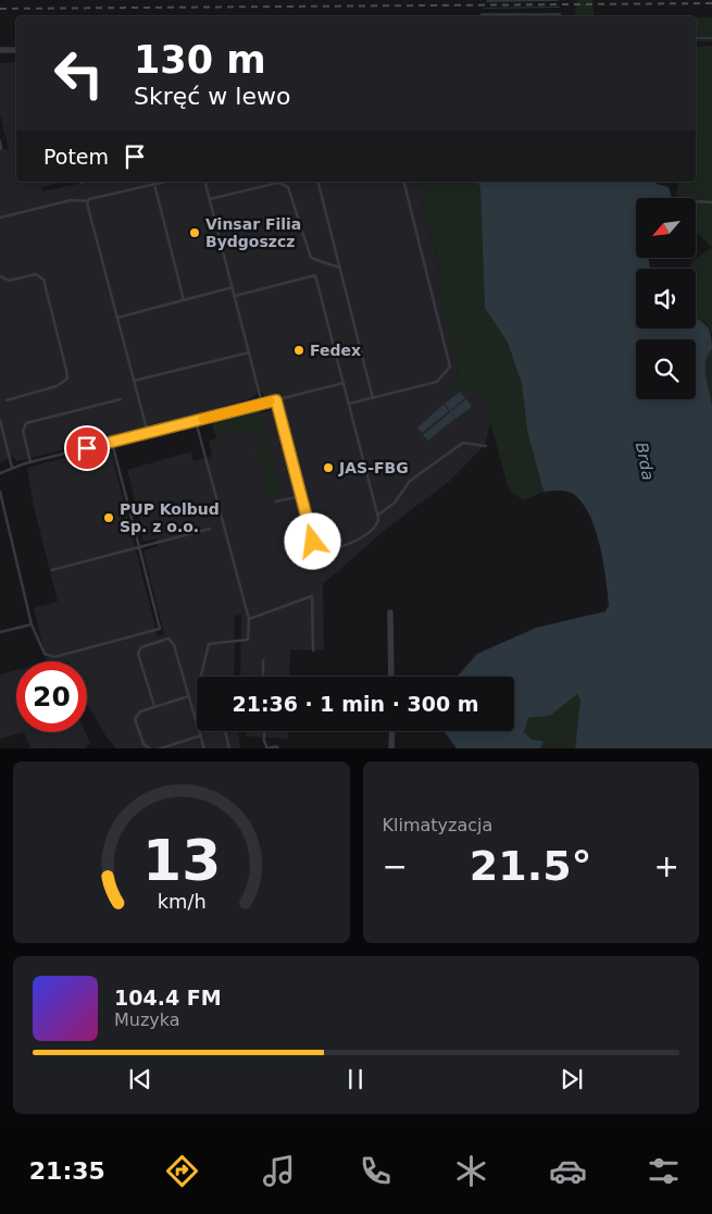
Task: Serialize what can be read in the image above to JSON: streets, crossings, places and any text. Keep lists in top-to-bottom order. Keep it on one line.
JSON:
{"water":["Brda"],"places":["Vinsar Filia Bydgoszcz","Fedex","JAS-FBG","PUP Kolbud Sp. z o.o."],"north":"bottom left","page":{"turn":["130 m","Skręć w lewo"],"then":"Potem","limit":"20","trip":"21:36 · 1 min · 300 m","tile":"Klimatyzacja","heat":["−","21.5°","+"],"song":["104.4 FM","Muzyka"],"tabs":"21:35","gauge":["13","km/h"]}}
